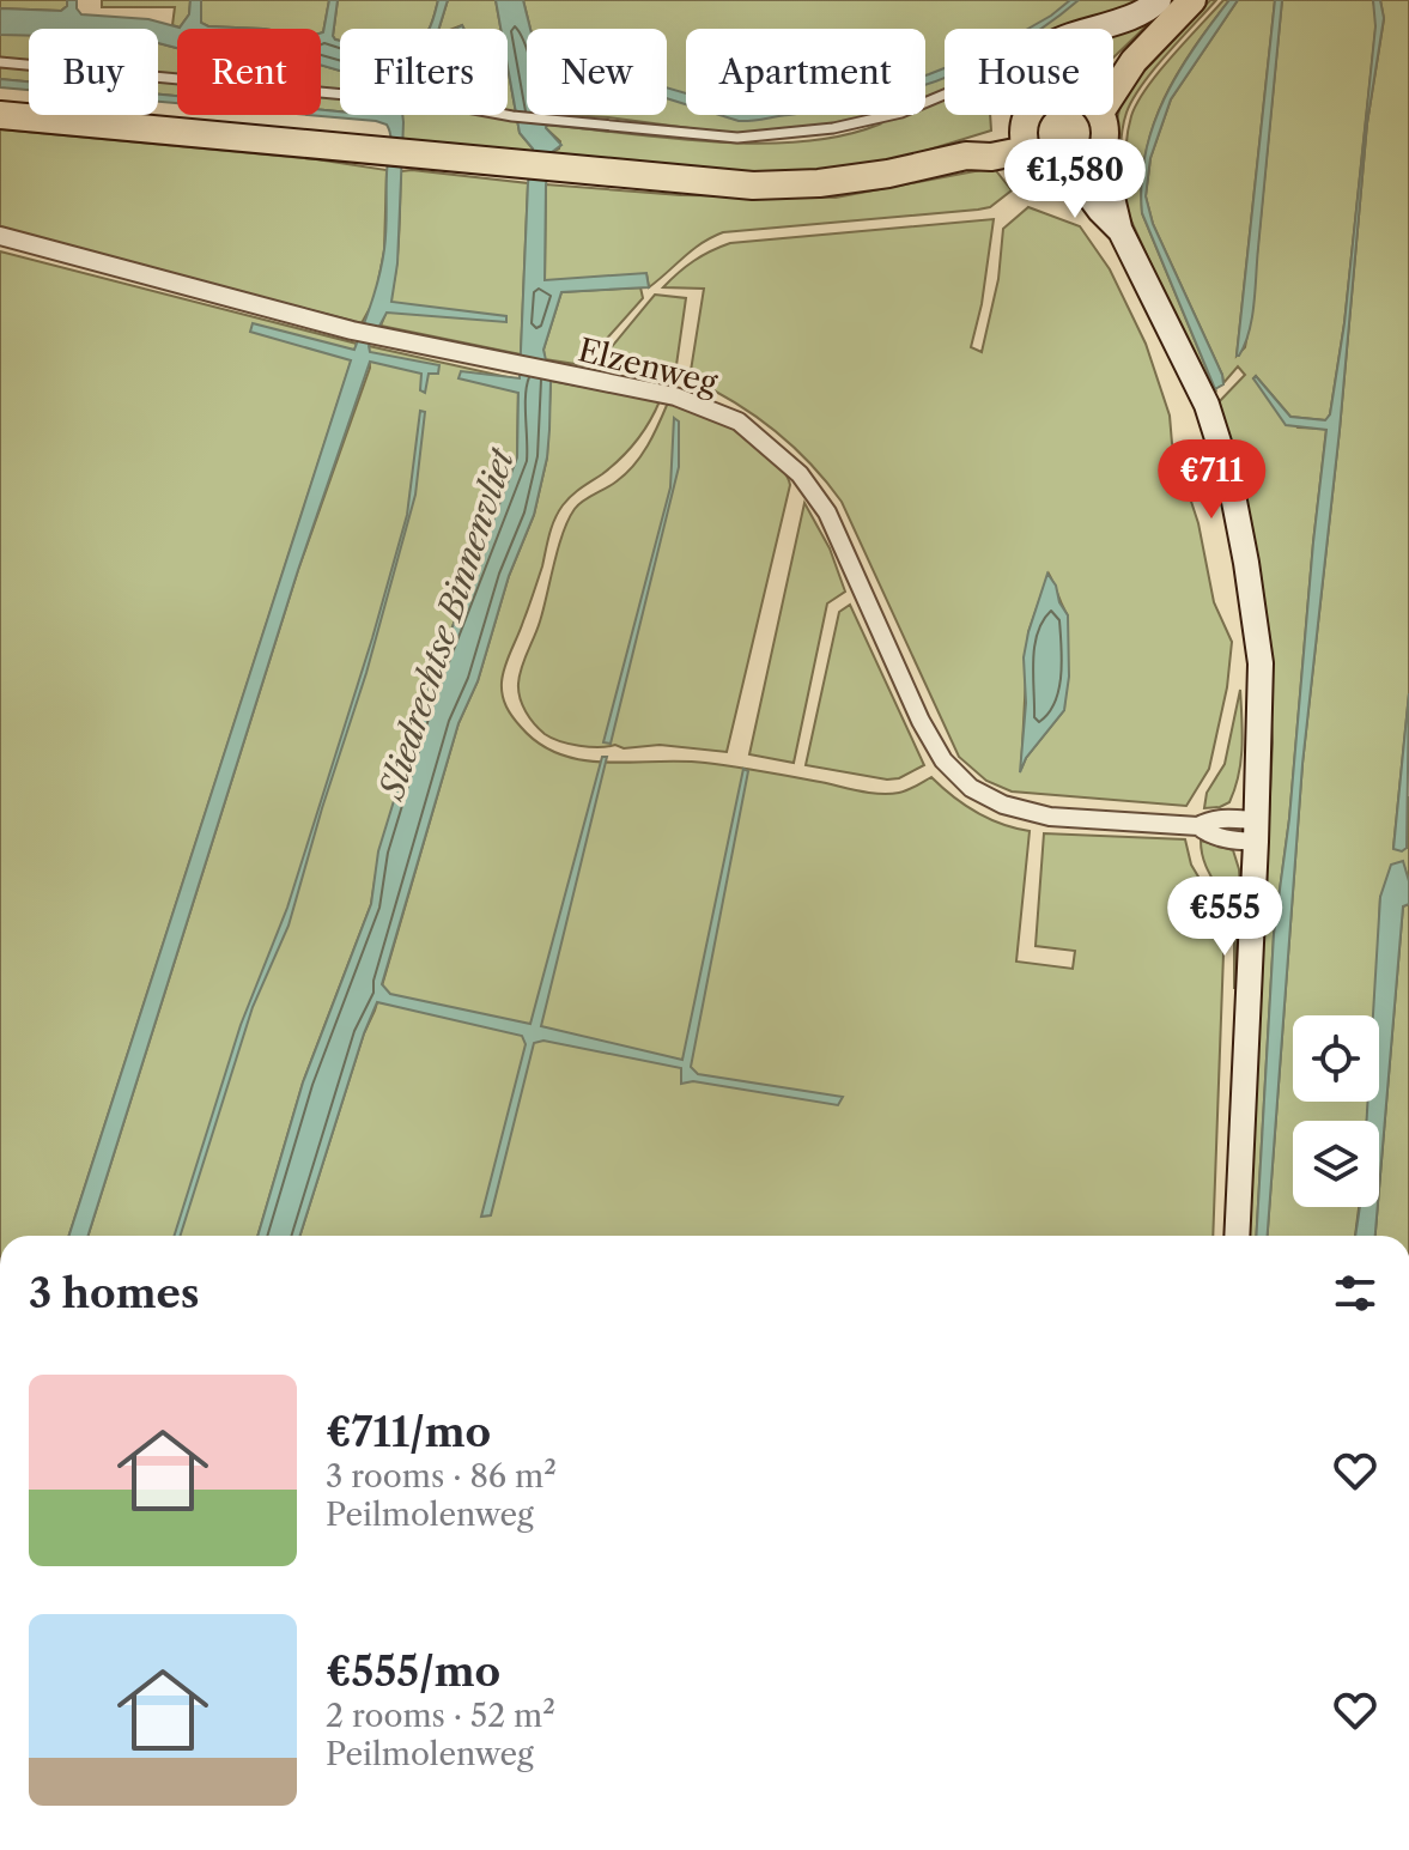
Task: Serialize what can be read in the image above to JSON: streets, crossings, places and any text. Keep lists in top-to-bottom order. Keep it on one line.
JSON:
{"streets":{"street":["Elzenweg"]},"water":["Sliedrechtse Binnenvliet"],"page":{"chip":["Buy","Rent","Filters","New","Apartment","House"],"price":["€1,580","€711","€555"],"heading":"3 homes","list":[{"name":"€711/mo","note":"3 rooms · 86 m² · Peilmolenweg"},{"name":"€555/mo","note":"2 rooms · 52 m² · Peilmolenweg"}]}}
